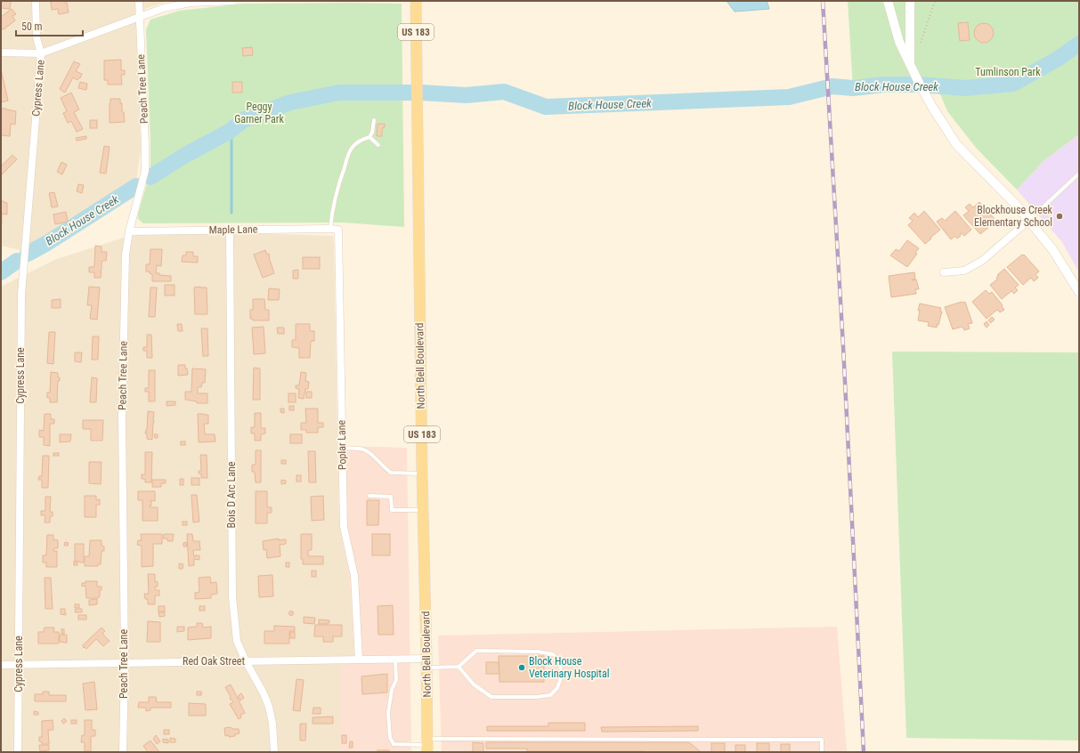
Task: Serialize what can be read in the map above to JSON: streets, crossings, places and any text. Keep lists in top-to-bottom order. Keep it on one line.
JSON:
{"streets":{"main road":["US 183","North Bell Boulevard"],"street":["Cypress Lane","Peach Tree Lane","Maple Lane","Poplar Lane","Bois D Arc Lane","Red Oak Street"]},"crossings":[["Cypress Lane","Red Oak Street"],["Peach Tree Lane","Maple Lane"],["Peach Tree Lane","Red Oak Street"],["Maple Lane","Poplar Lane"],["Maple Lane","Bois D Arc Lane"],["North Bell Boulevard","Red Oak Street"],["Poplar Lane","Red Oak Street"],["Bois D Arc Lane","Red Oak Street"]],"water":["Block House Creek"],"parks":["Tumlinson Park","Peggy Garner Park"],"places":["Blockhouse Creek Elementary School","Block House Veterinary Hospital"],"scale_bar":"50 m"}
